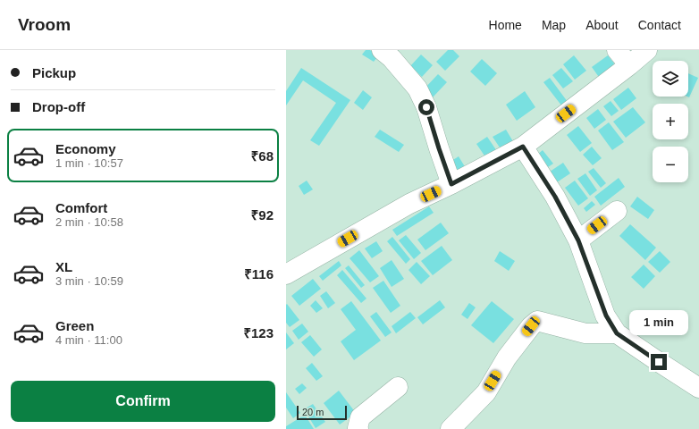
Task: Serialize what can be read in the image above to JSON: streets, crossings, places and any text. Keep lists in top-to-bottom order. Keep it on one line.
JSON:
{"scale_bar":"20 m","page":{"header":"Vroom","nav":["Home","Map","About","Contact"],"banner":["Pickup","Drop-off"],"map_buttons":["+","−"],"list":[{"name":"Economy","note":"1 min · 10:57","value":"₹68"},{"name":"Comfort","note":"2 min · 10:58","value":"₹92"},{"name":"XL","note":"3 min · 10:59","value":"₹116"},{"name":"Green","note":"4 min · 11:00","value":"₹123"}],"bubble":"1 min","buttons":"Confirm","scale":"20 m"}}
